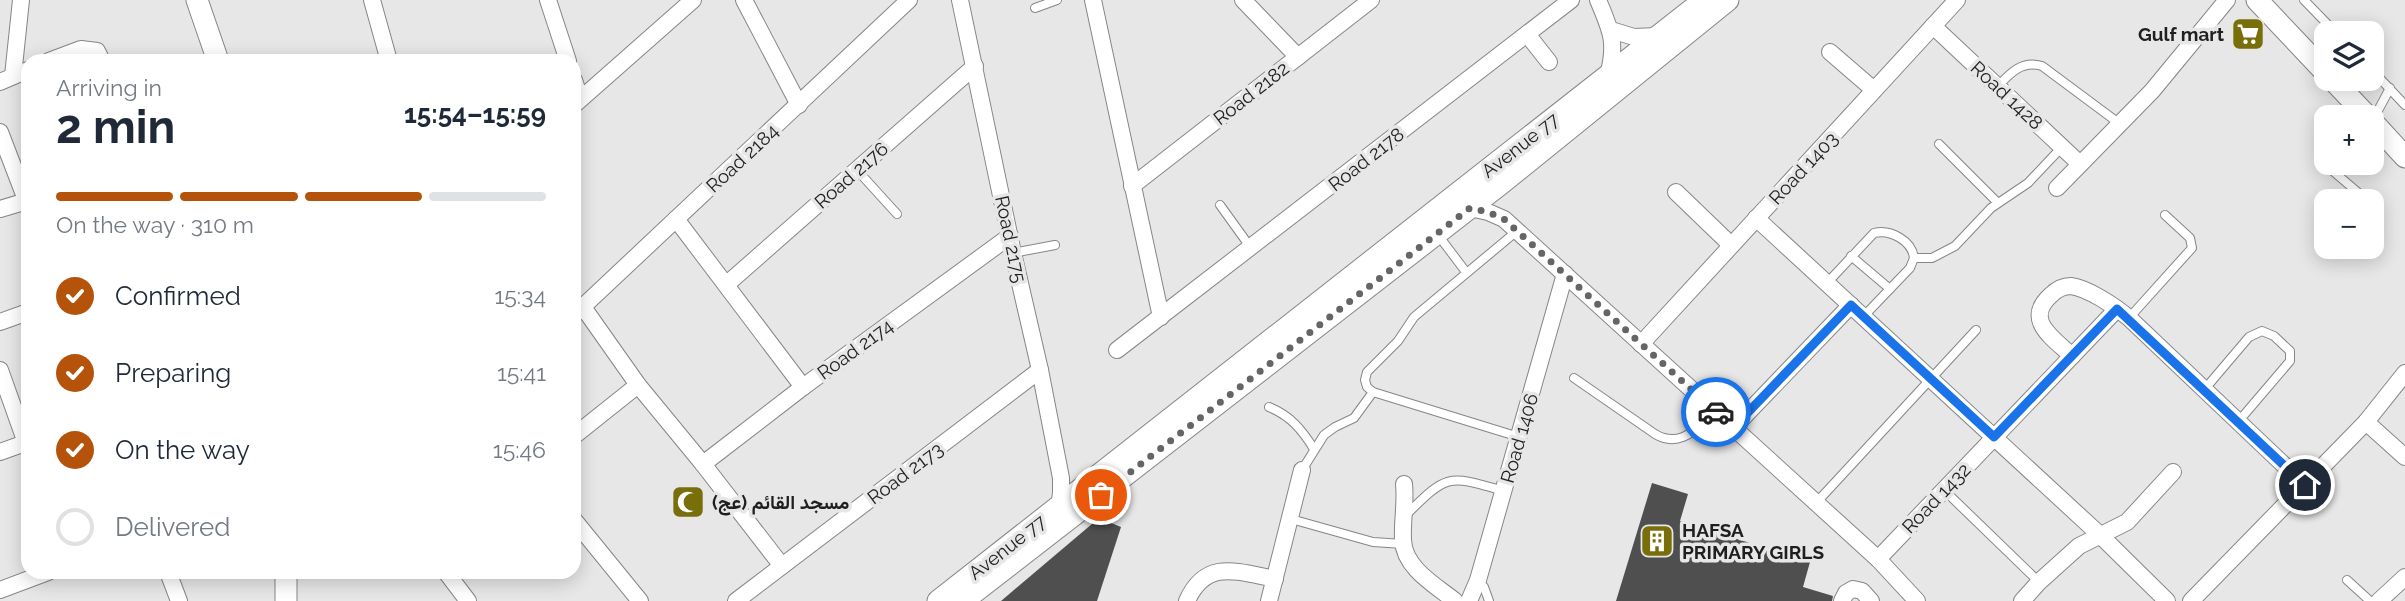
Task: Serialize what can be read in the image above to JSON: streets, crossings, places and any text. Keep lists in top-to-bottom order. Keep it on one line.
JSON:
{"streets":{"street":["Road 2182","Road 1428","Avenue 77","Road 2184","Road 2178","Road 1403","Road 2176","Road 2175","Road 2174","Road 1406","Road 2173","Road 1432"]},"crossings":[["Road 1428","Road 1403"],["Avenue 77","Road 2175"],["Road 2176","Road 2175"],["Road 2175","Road 2174"],["Road 2175","Road 2173"]],"places":{"supermarket":["Gulf mart"],"mosque":["مسجد القائم (عج)"],"building":["HAFSA PRIMARY GIRLS"]},"page":{"map_buttons":["+","−"],"heading":["2 min","Arriving in","15:54–15:59"],"bar":"On the way · 310 m","list":[["Confirmed","15:34"],["Preparing","15:41"],["On the way","15:46"],"Delivered"]}}
